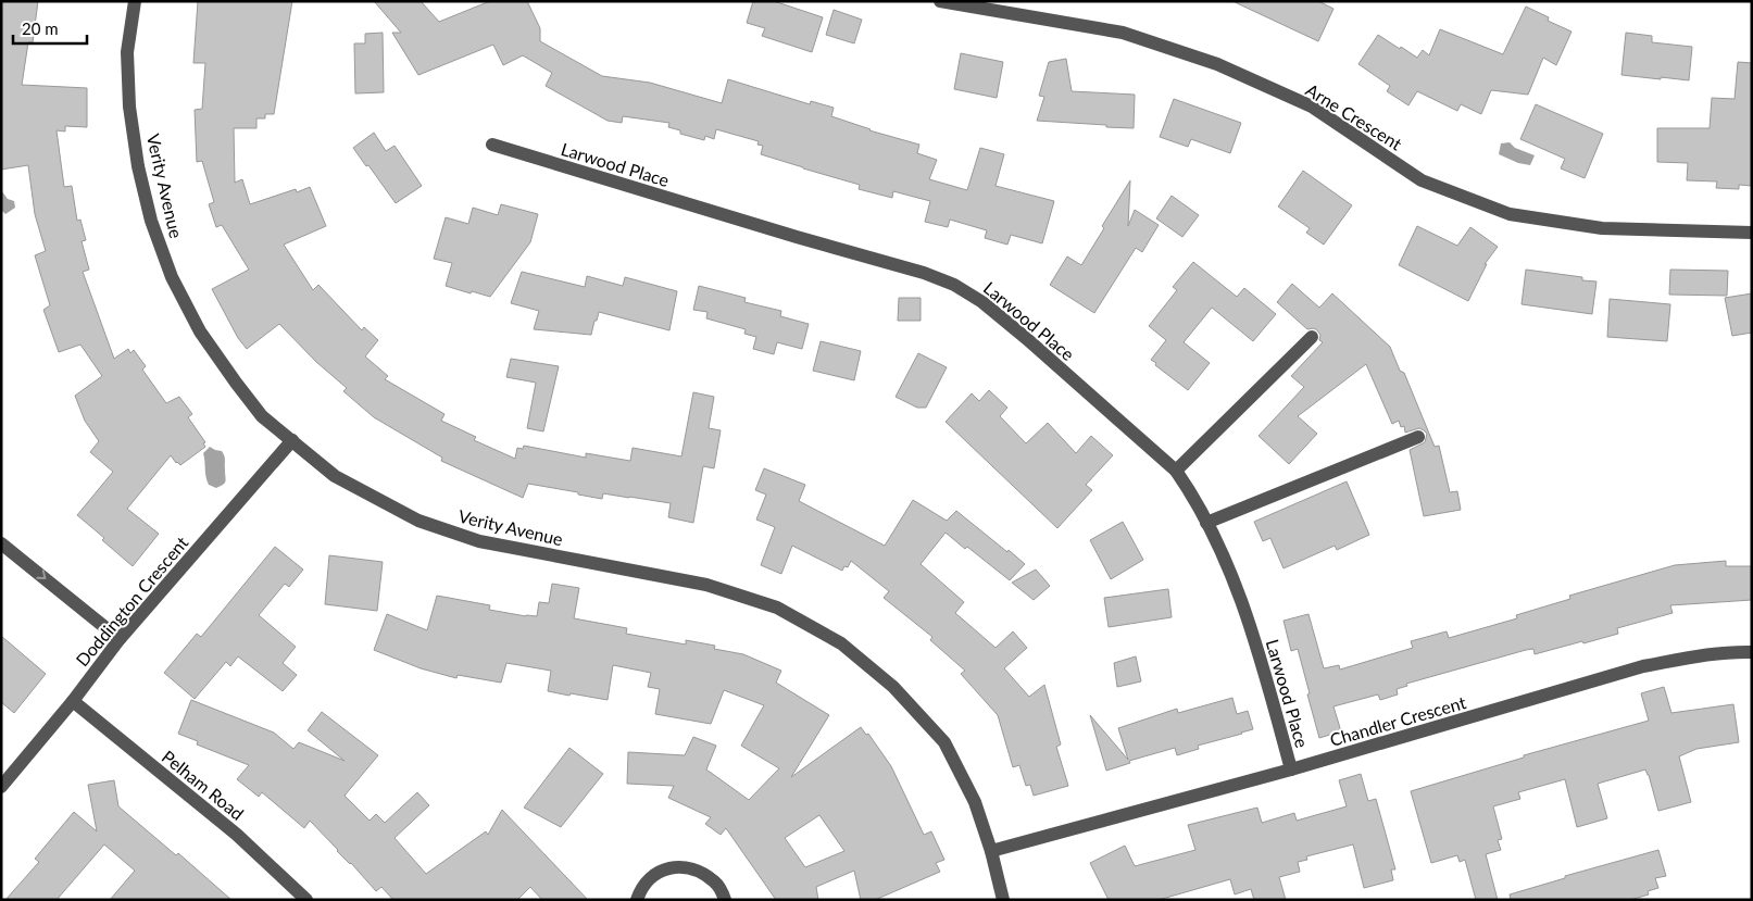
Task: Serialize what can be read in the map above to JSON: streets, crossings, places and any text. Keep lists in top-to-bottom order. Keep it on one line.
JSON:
{"streets":{"street":["Arne Crescent","Larwood Place","Verity Avenue","Doddington Crescent","Chandler Crescent","Pelham Road"]},"crossings":[["Larwood Place","Chandler Crescent"],["Verity Avenue","Doddington Crescent"],["Verity Avenue","Chandler Crescent"],["Doddington Crescent","Pelham Road"]],"scale_bar":"20 m"}
